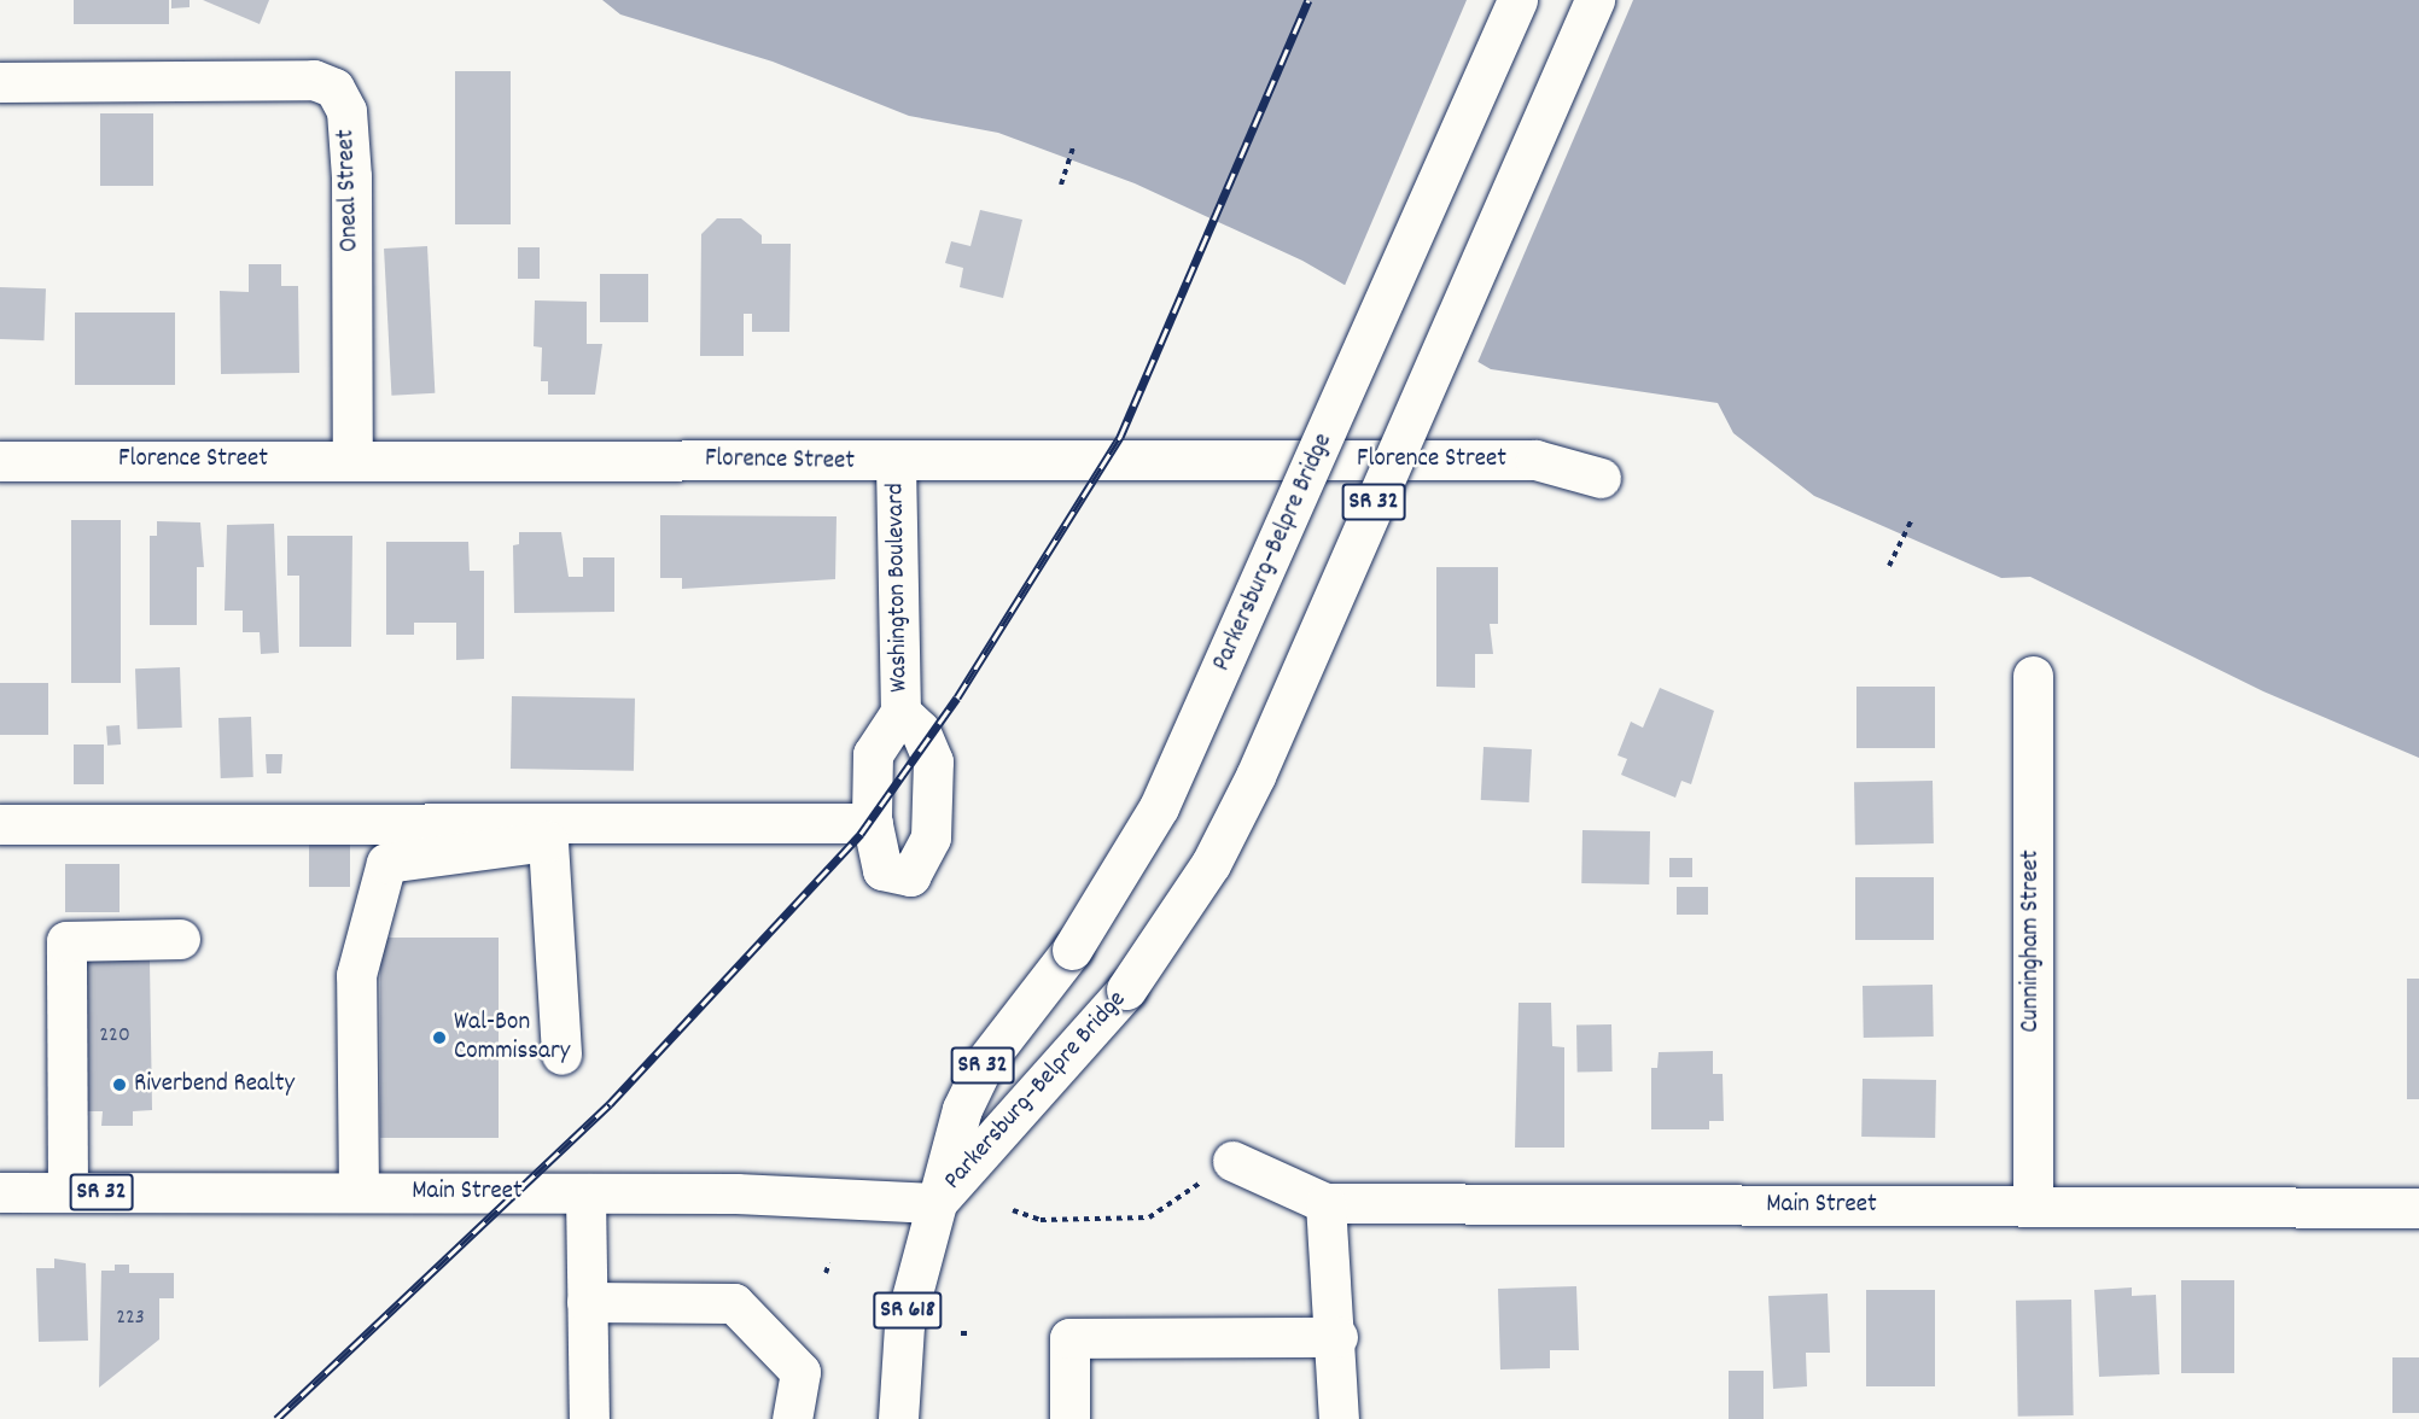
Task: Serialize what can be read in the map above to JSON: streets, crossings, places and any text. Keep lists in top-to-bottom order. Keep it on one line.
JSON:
{"streets":{"street":["Oneal Street","Florence Street","SR 32","Parkersburg–Belpre Bridge","Washington Boulevard","Cunningham Street","Main Street","SR 618"]},"crossings":[["Oneal Street","Florence Street"],["Florence Street","Washington Boulevard"],["Parkersburg–Belpre Bridge","Main Street"],["Parkersburg–Belpre Bridge","SR 618"],["Cunningham Street","Main Street"],["Main Street","SR 618"]],"places":["Wal-Bon Commissary","Riverbend Realty"],"house_numbers":["220","223"]}
